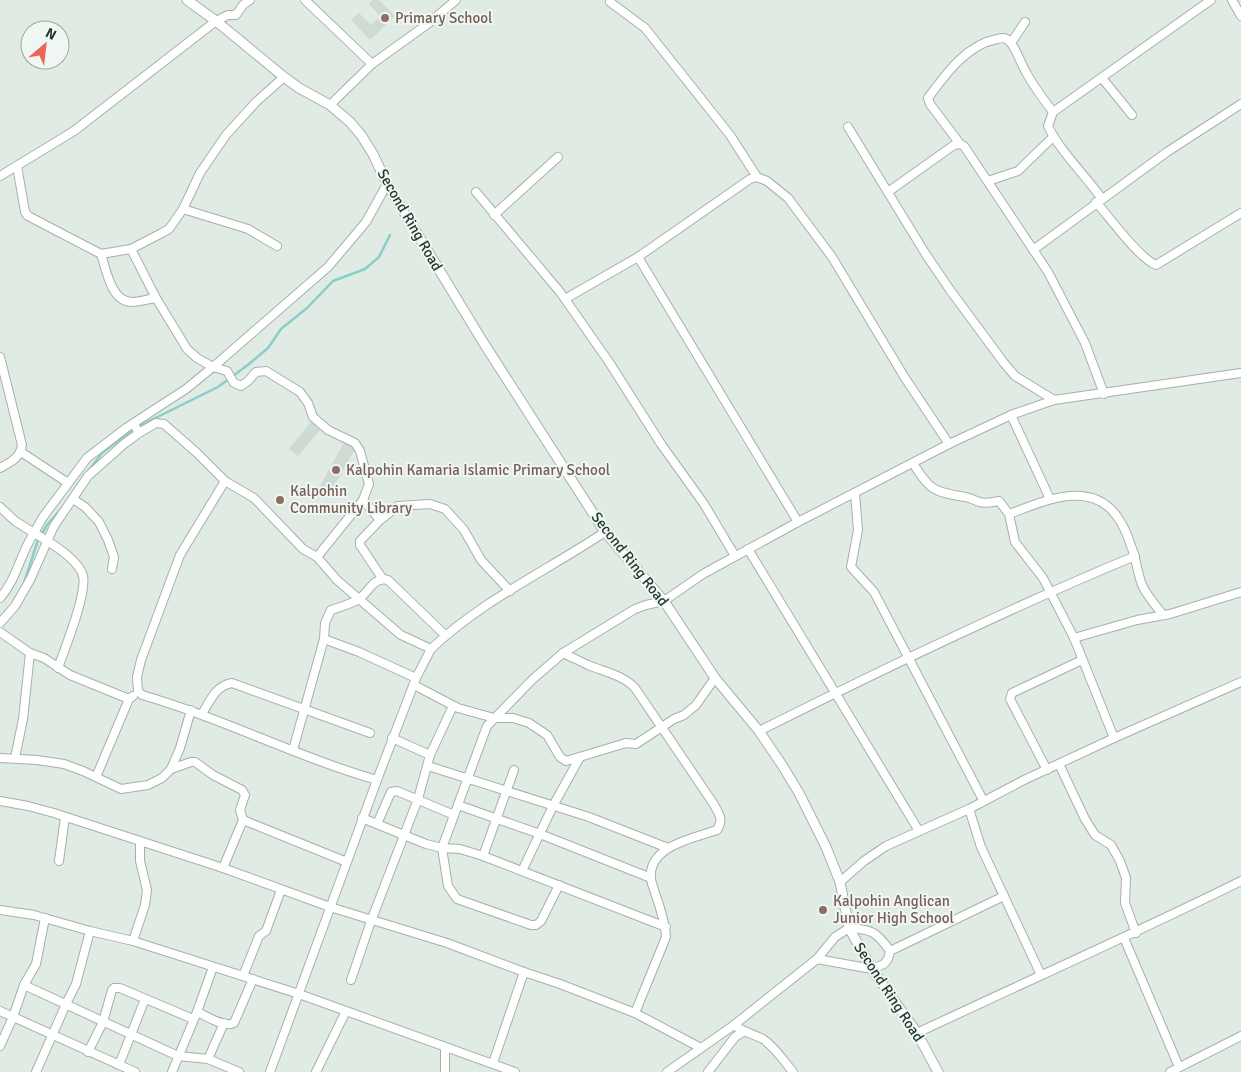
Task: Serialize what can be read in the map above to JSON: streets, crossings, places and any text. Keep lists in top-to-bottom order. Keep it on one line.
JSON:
{"streets":{"street":["Second Ring Road"]},"places":["Primary School","Kalpohin Kamaria Islamic Primary School","Kalpohin Community Library","Kalpohin Anglican Junior High School"],"north":"top right"}
